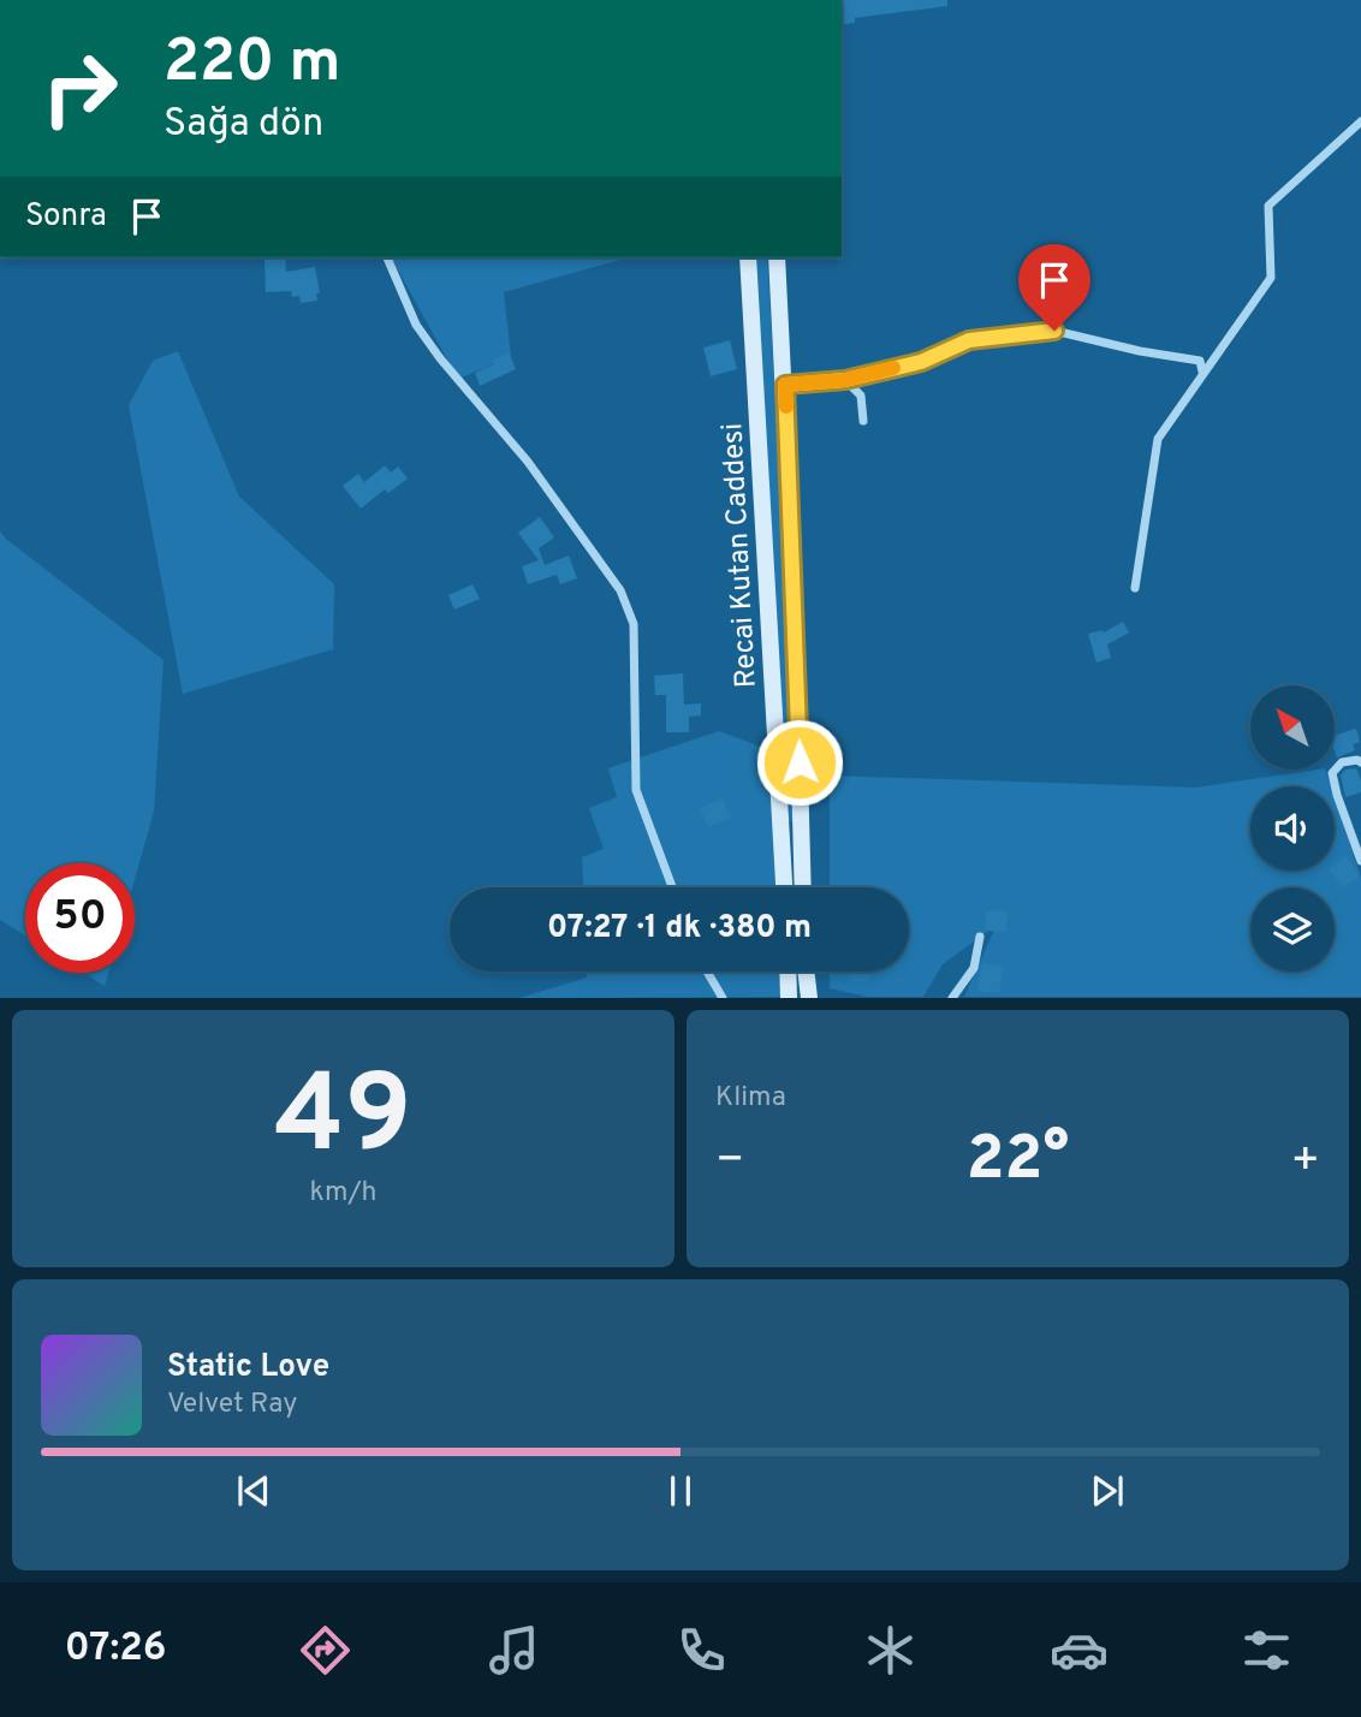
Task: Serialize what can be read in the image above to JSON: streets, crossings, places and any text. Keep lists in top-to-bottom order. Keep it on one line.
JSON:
{"streets":{"main road":["Recai Kutan Caddesi"]},"north":"top left","page":{"turn":["220 m","Sağa dön"],"then":"Sonra","limit":"50","trip":"07:27 · 1 dk · 380 m","tile":[["49","km/h"],"Klima"],"heat":["−","22°","+"],"song":["Static Love","Velvet Ray"],"tabs":"07:26"}}
